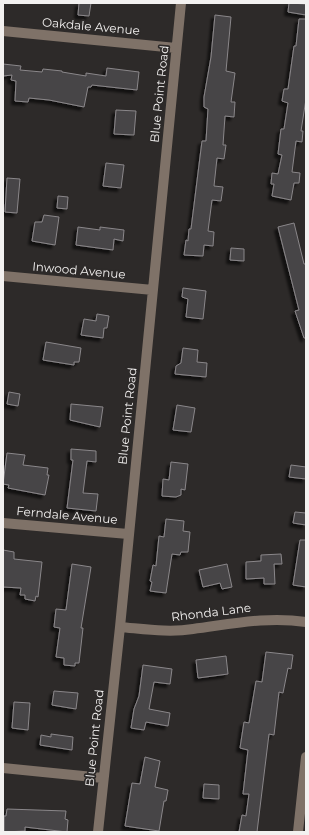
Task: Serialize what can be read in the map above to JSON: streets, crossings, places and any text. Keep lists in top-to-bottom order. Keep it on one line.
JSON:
{"streets":{"street":["Oakdale Avenue","Blue Point Road","Inwood Avenue","Ferndale Avenue","Rhonda Lane"]},"crossings":[["Oakdale Avenue","Blue Point Road"],["Blue Point Road","Inwood Avenue"],["Blue Point Road","Ferndale Avenue"],["Blue Point Road","Rhonda Lane"]]}
